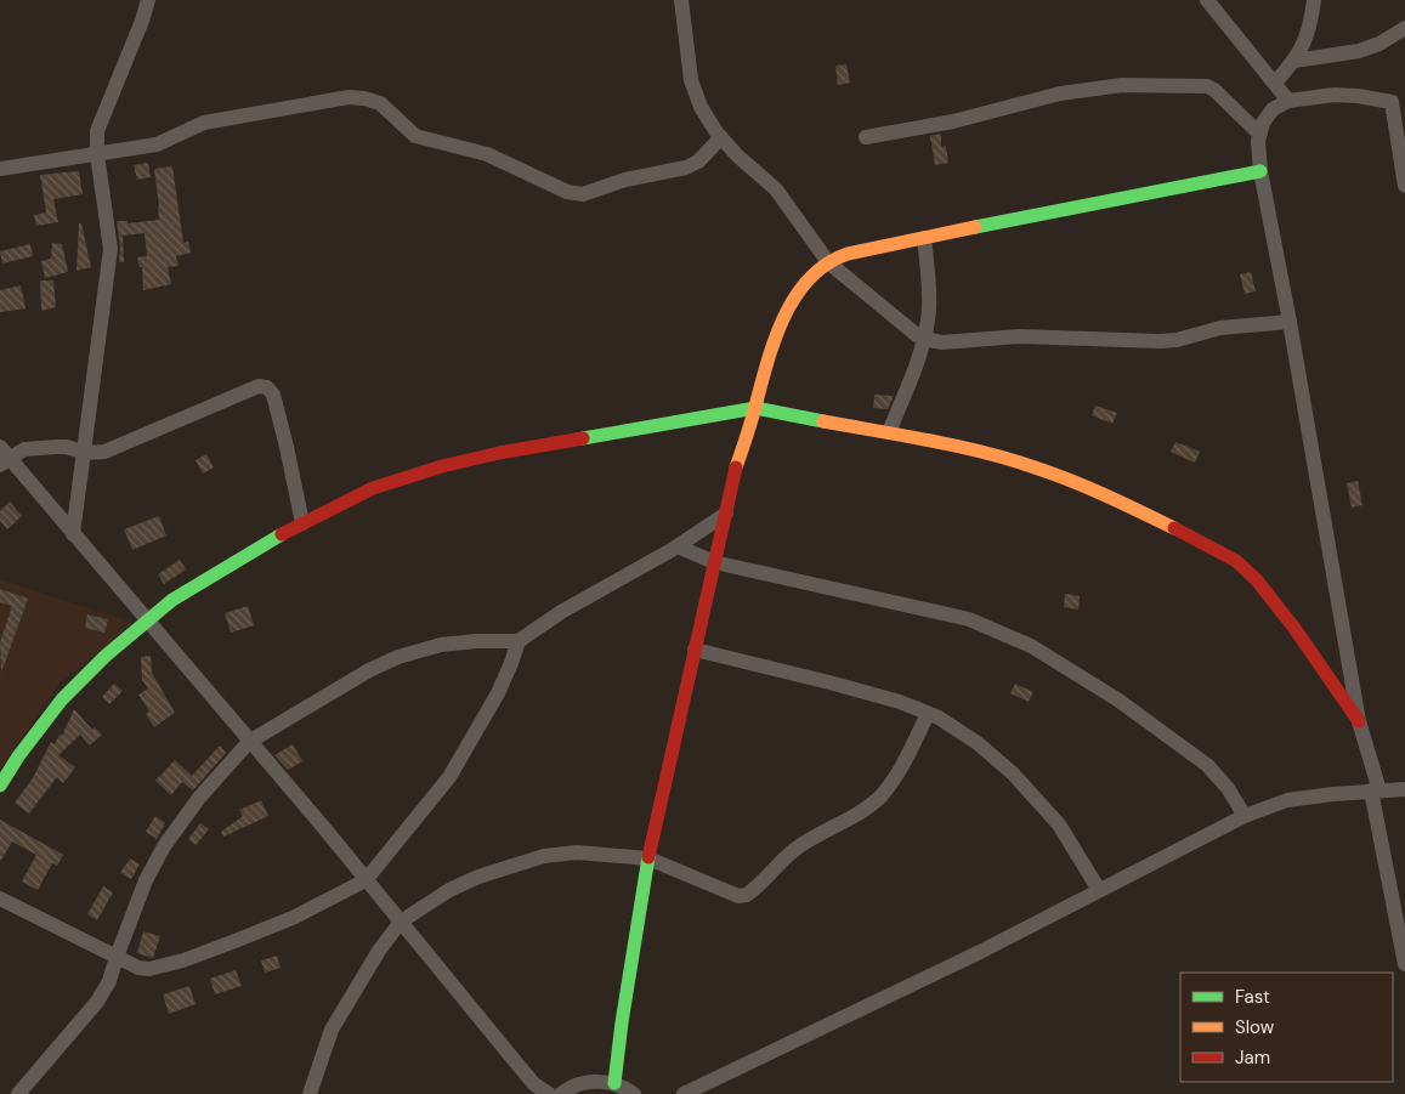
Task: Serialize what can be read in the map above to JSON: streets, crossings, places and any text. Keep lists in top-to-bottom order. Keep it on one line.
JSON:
{"legend":["Fast","Slow","Jam"]}
